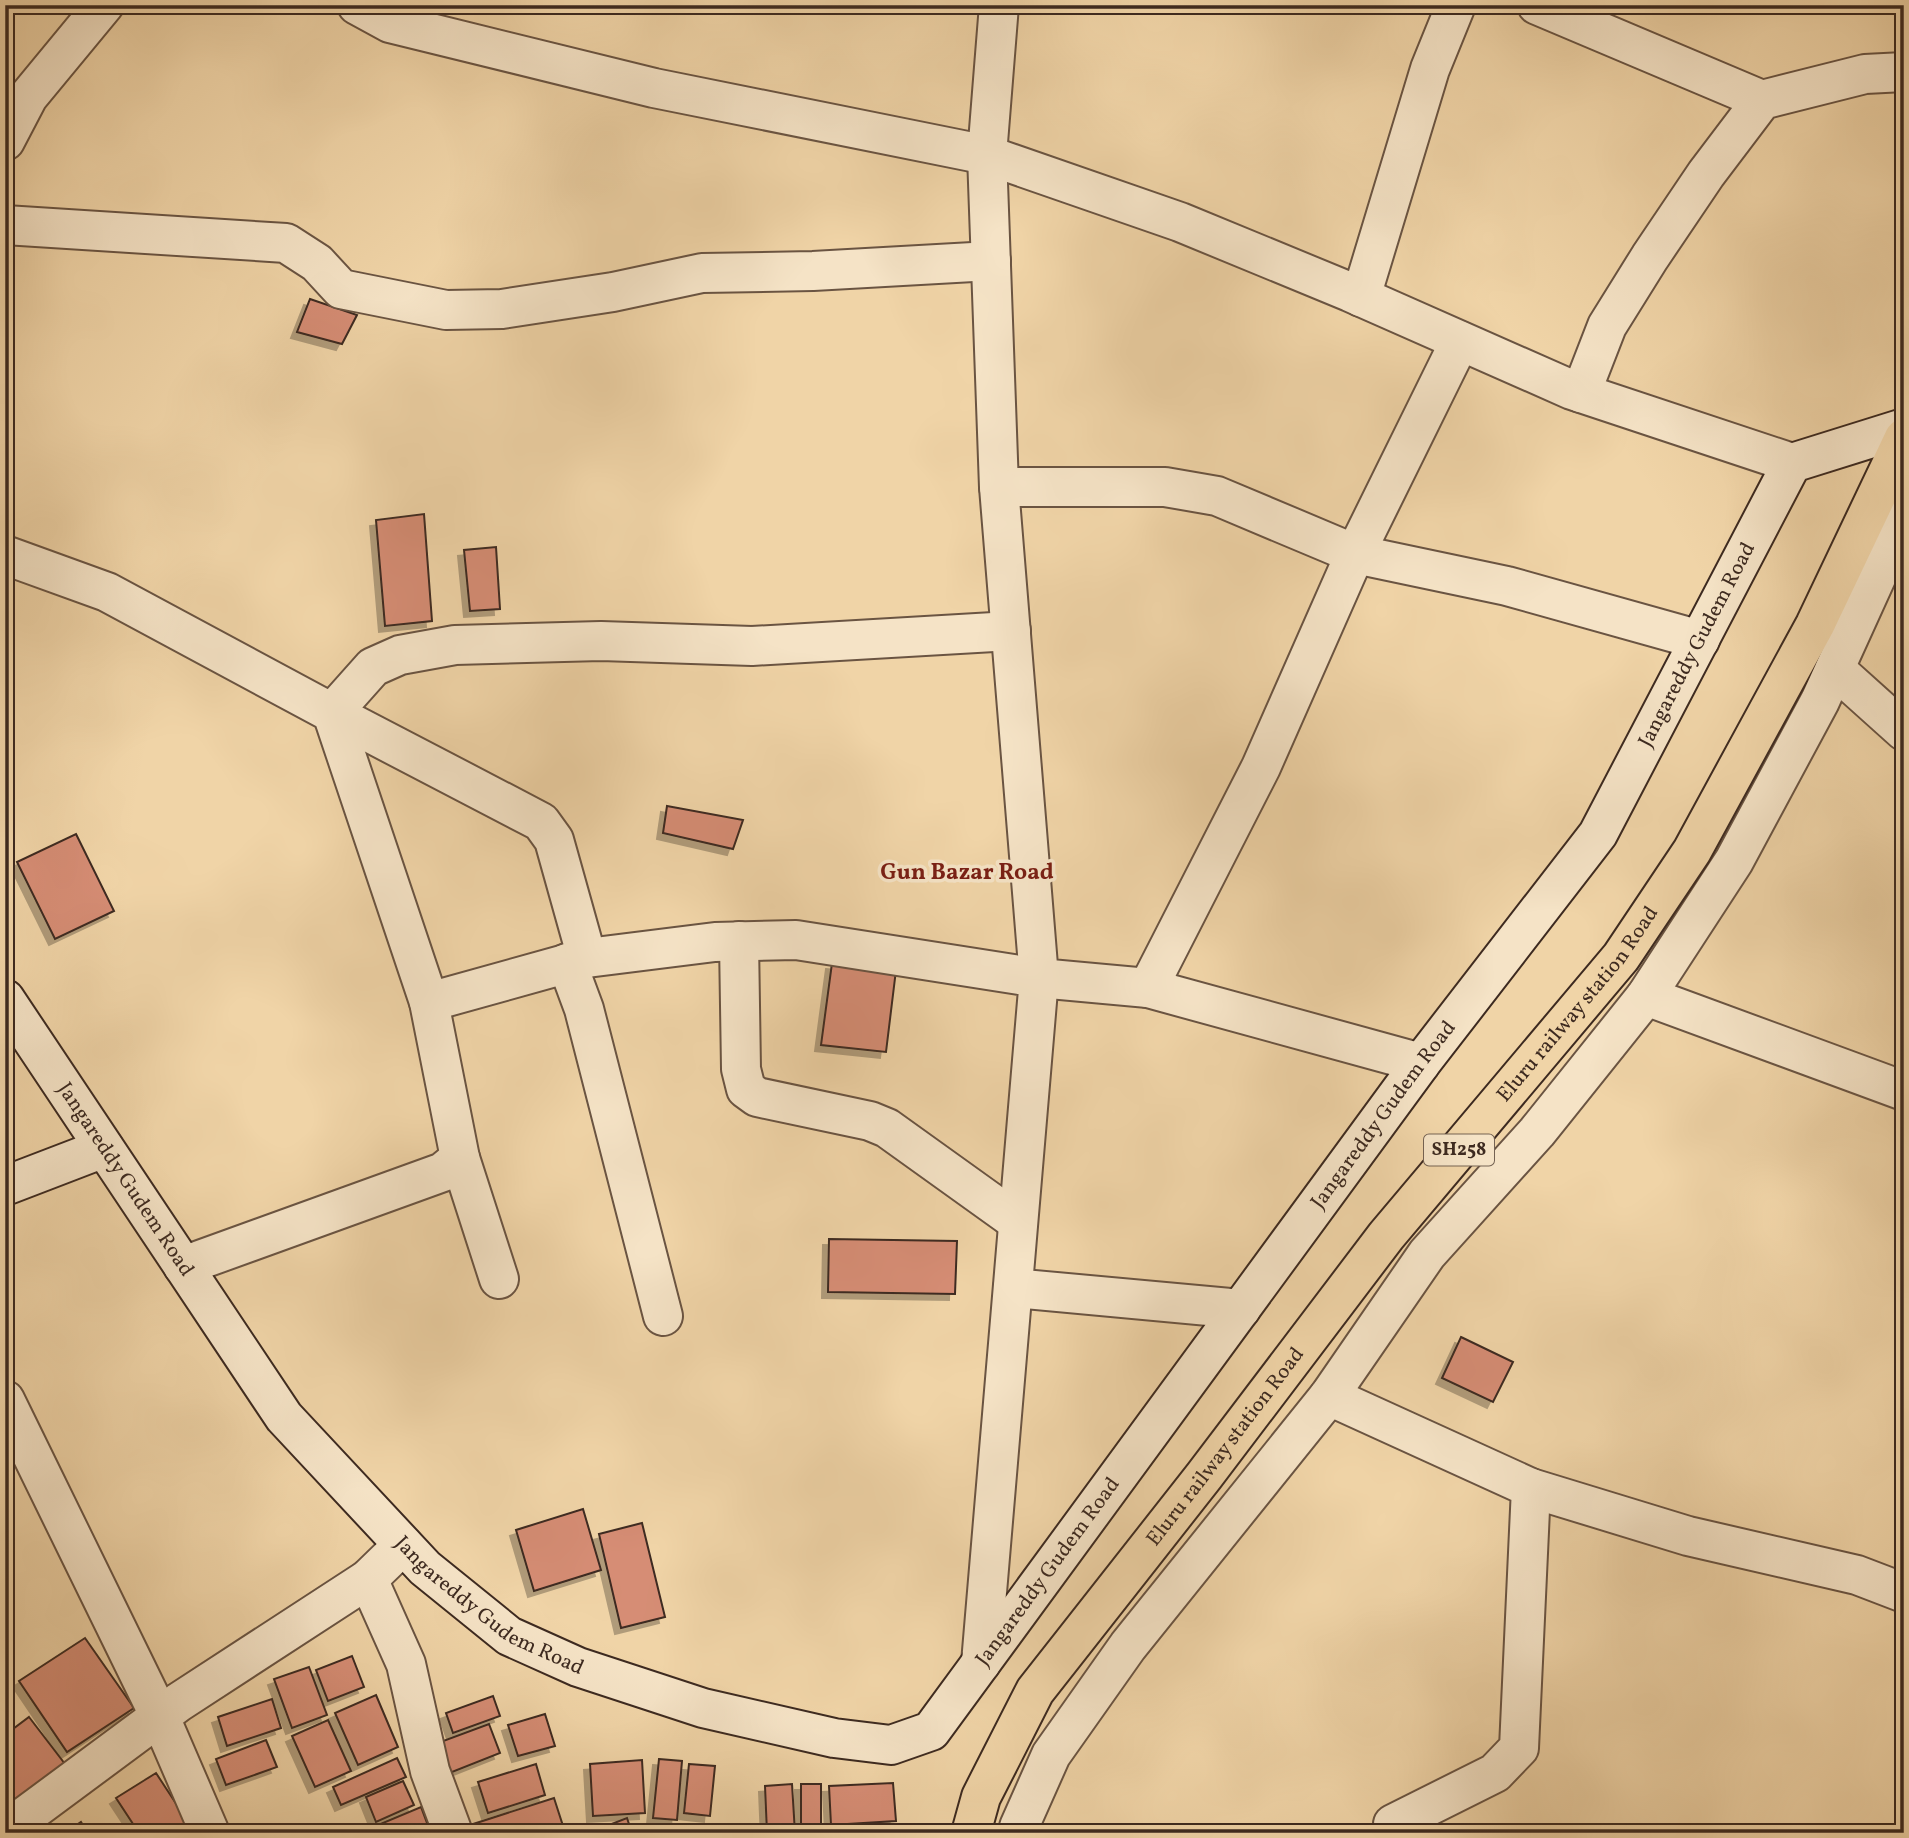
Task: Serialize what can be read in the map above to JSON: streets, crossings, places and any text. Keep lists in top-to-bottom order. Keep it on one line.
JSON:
{"streets":{"main road":["Eluru railway station Road","SH258"],"street":["Jangareddy Gudem Road"]},"districts":["Gun Bazar Road"]}
